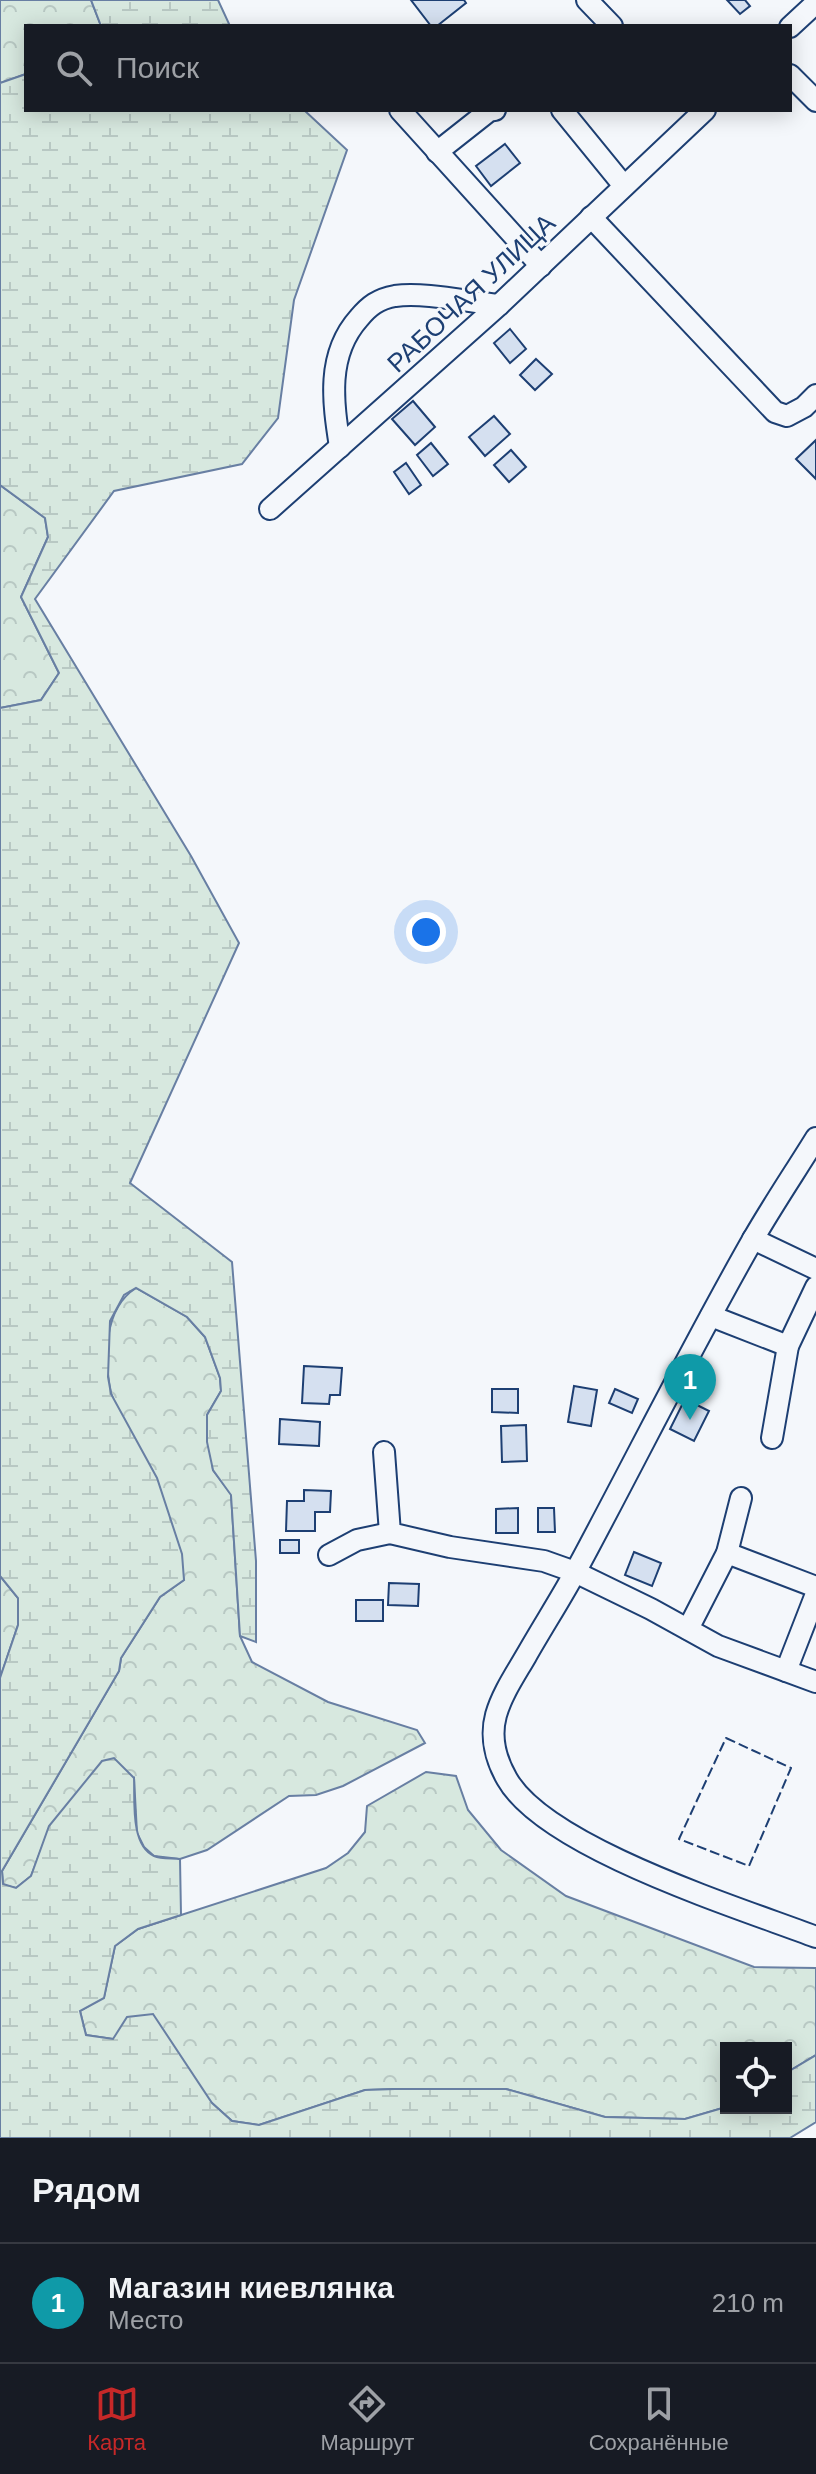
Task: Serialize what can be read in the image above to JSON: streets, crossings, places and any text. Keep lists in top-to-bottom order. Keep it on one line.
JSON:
{"streets":{"street":["РАБОЧАЯ УЛИЦА"]},"page":{"search":"Поиск","pins":"1","heading":"Рядом","list":[{"mark":"1","name":"Магазин киевлянка","note":"Место","value":"210 m"}],"nav":["Карта","Маршрут","Сохранённые"]}}
